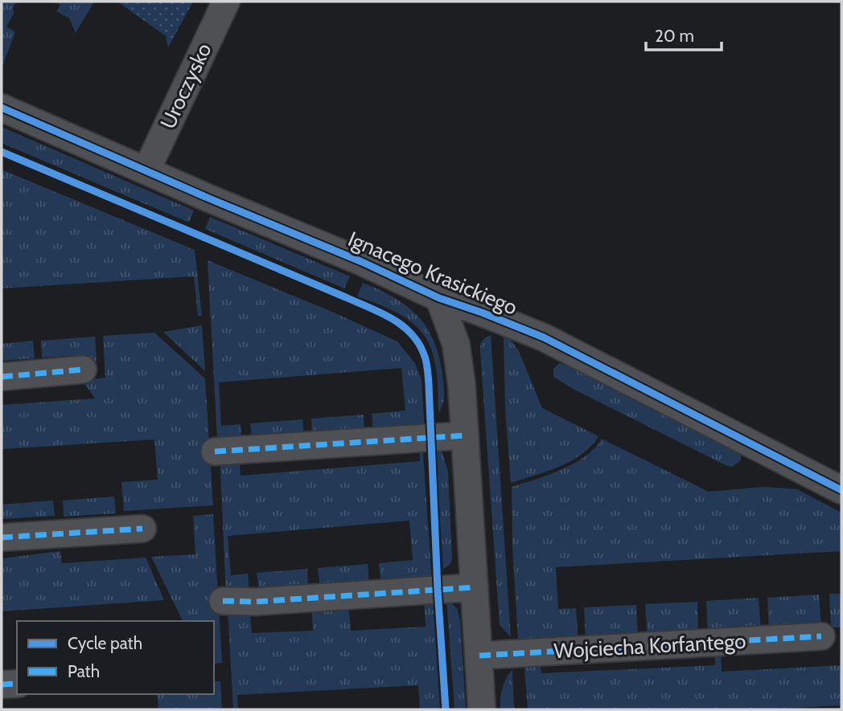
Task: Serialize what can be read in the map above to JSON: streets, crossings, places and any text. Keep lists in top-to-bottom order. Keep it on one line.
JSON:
{"streets":{"street":["Uroczysko","Ignacego Krasickiego","Wojciecha Korfantego"]},"crossings":[["Uroczysko","Ignacego Krasickiego"]],"legend":["Cycle path","Path"],"scale_bar":"20 m"}
